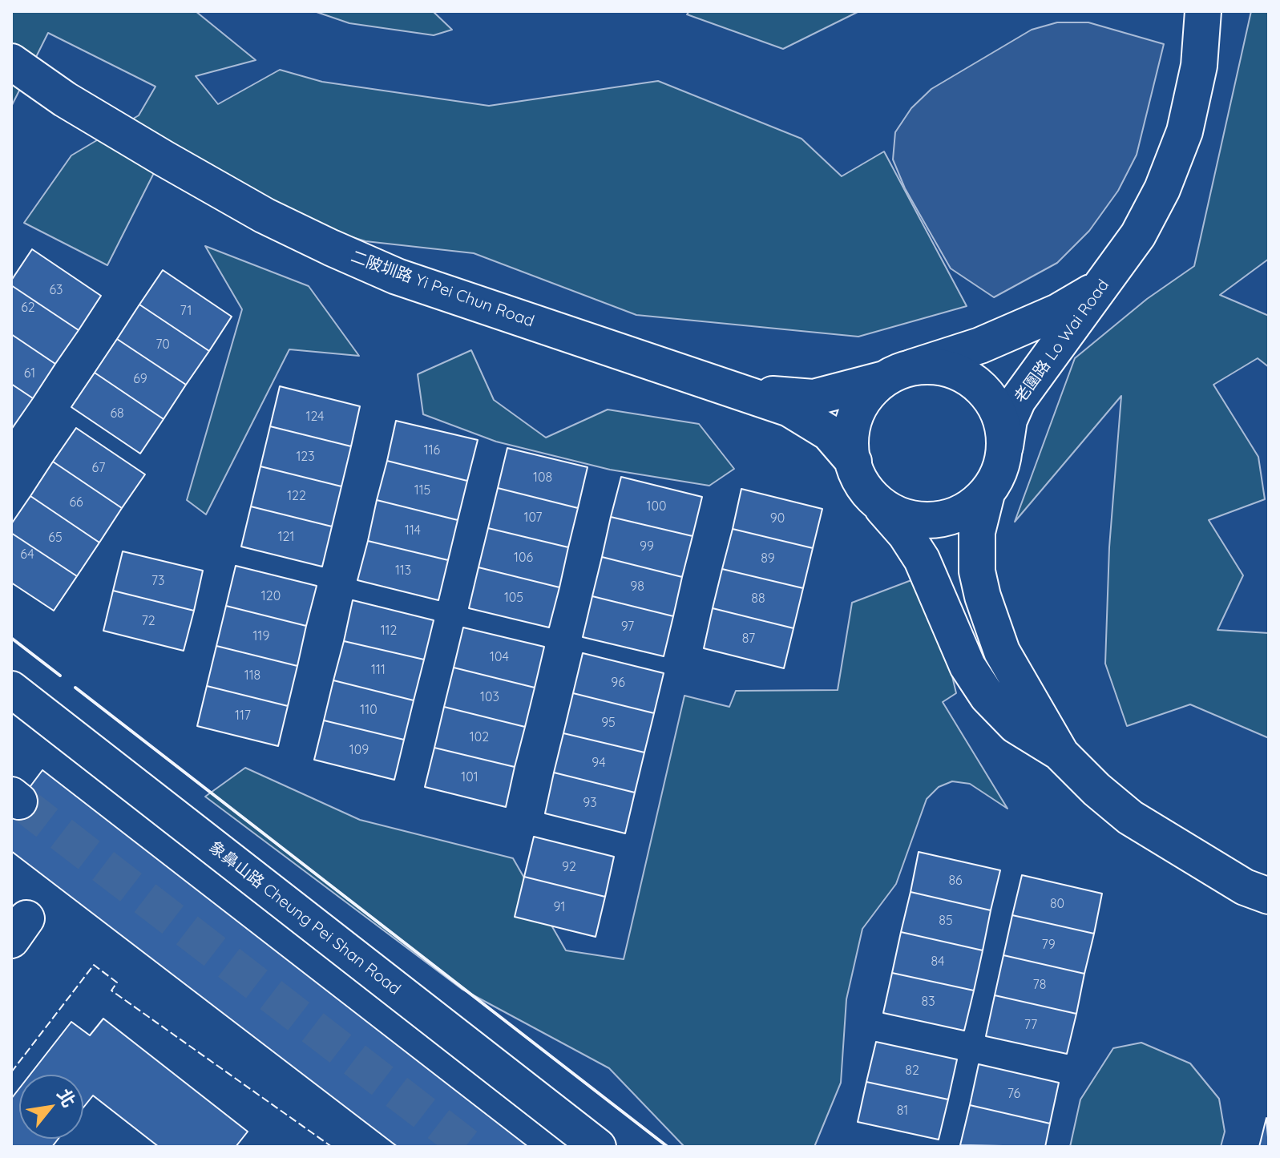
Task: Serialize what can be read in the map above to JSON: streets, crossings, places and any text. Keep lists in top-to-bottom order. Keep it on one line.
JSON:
{"streets":{"main road":["二陂圳路 Yi Pei Chun Road","老圍路 Lo Wai Road","象鼻山路 Cheung Pei Shan Road"]},"crossings":[["二陂圳路 Yi Pei Chun Road","老圍路 Lo Wai Road"]],"house_numbers":["63","62","71","70","61","69","68","124","116","123","67","108","115","122","66","100","107","90","114","121","65","99","64","106","89","113","73","98","120","105","88","72","97","112","119","87","104","111","118","96","103","110","117","95","102","109","94","101","93","92","86","80","91","85","79","84","78","83","77","82","76","81"],"north":"top right"}
